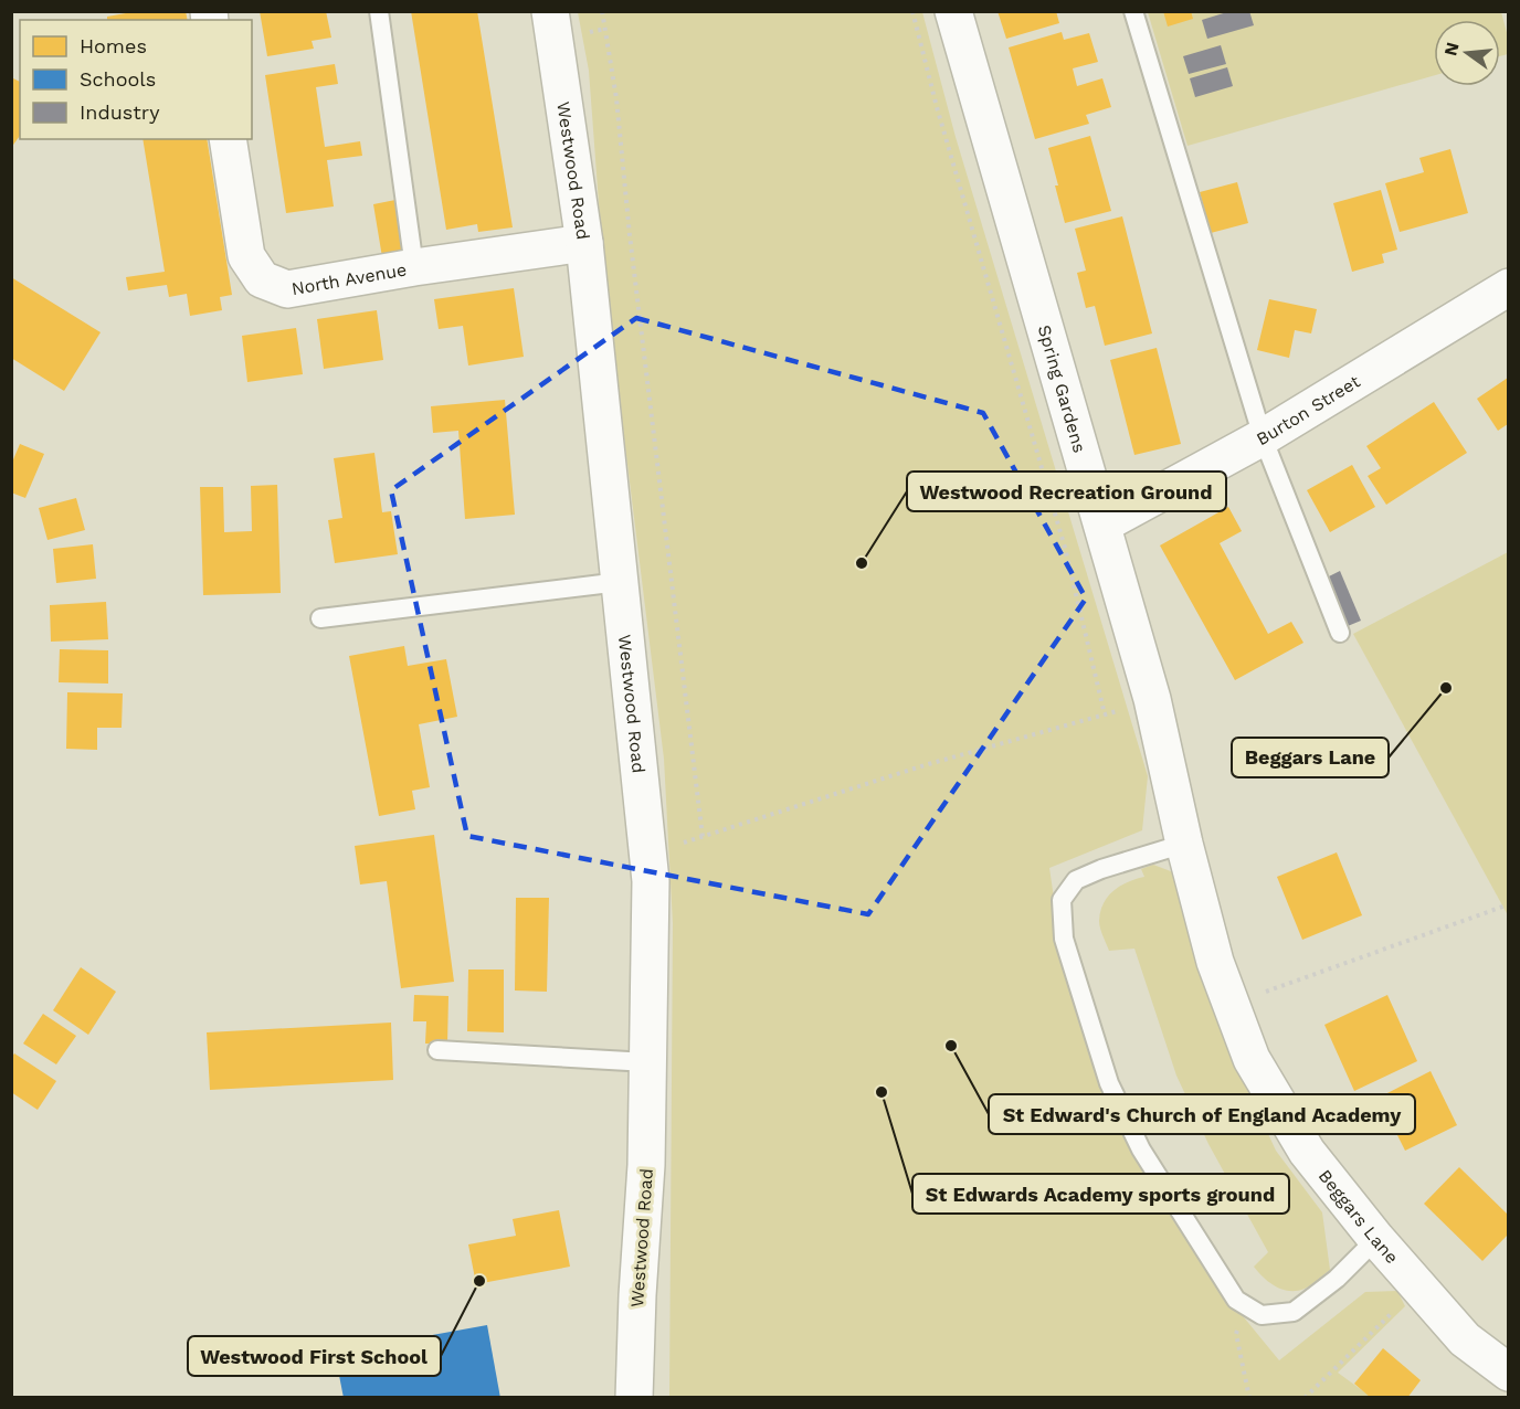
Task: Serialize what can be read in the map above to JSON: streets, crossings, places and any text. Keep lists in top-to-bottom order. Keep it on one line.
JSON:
{"streets":{"street":["Westwood Road","North Avenue","Spring Gardens","Burton Street","Beggars Lane"]},"crossings":[["Westwood Road","North Avenue"],["Spring Gardens","Burton Street"],["Spring Gardens","Beggars Lane"]],"places":["Westwood Recreation Ground","Beggars Lane","St Edward's Church of England Academy","St Edwards Academy sports ground","Westwood First School"],"legend":["Homes","Schools","Industry"],"north":"left"}
